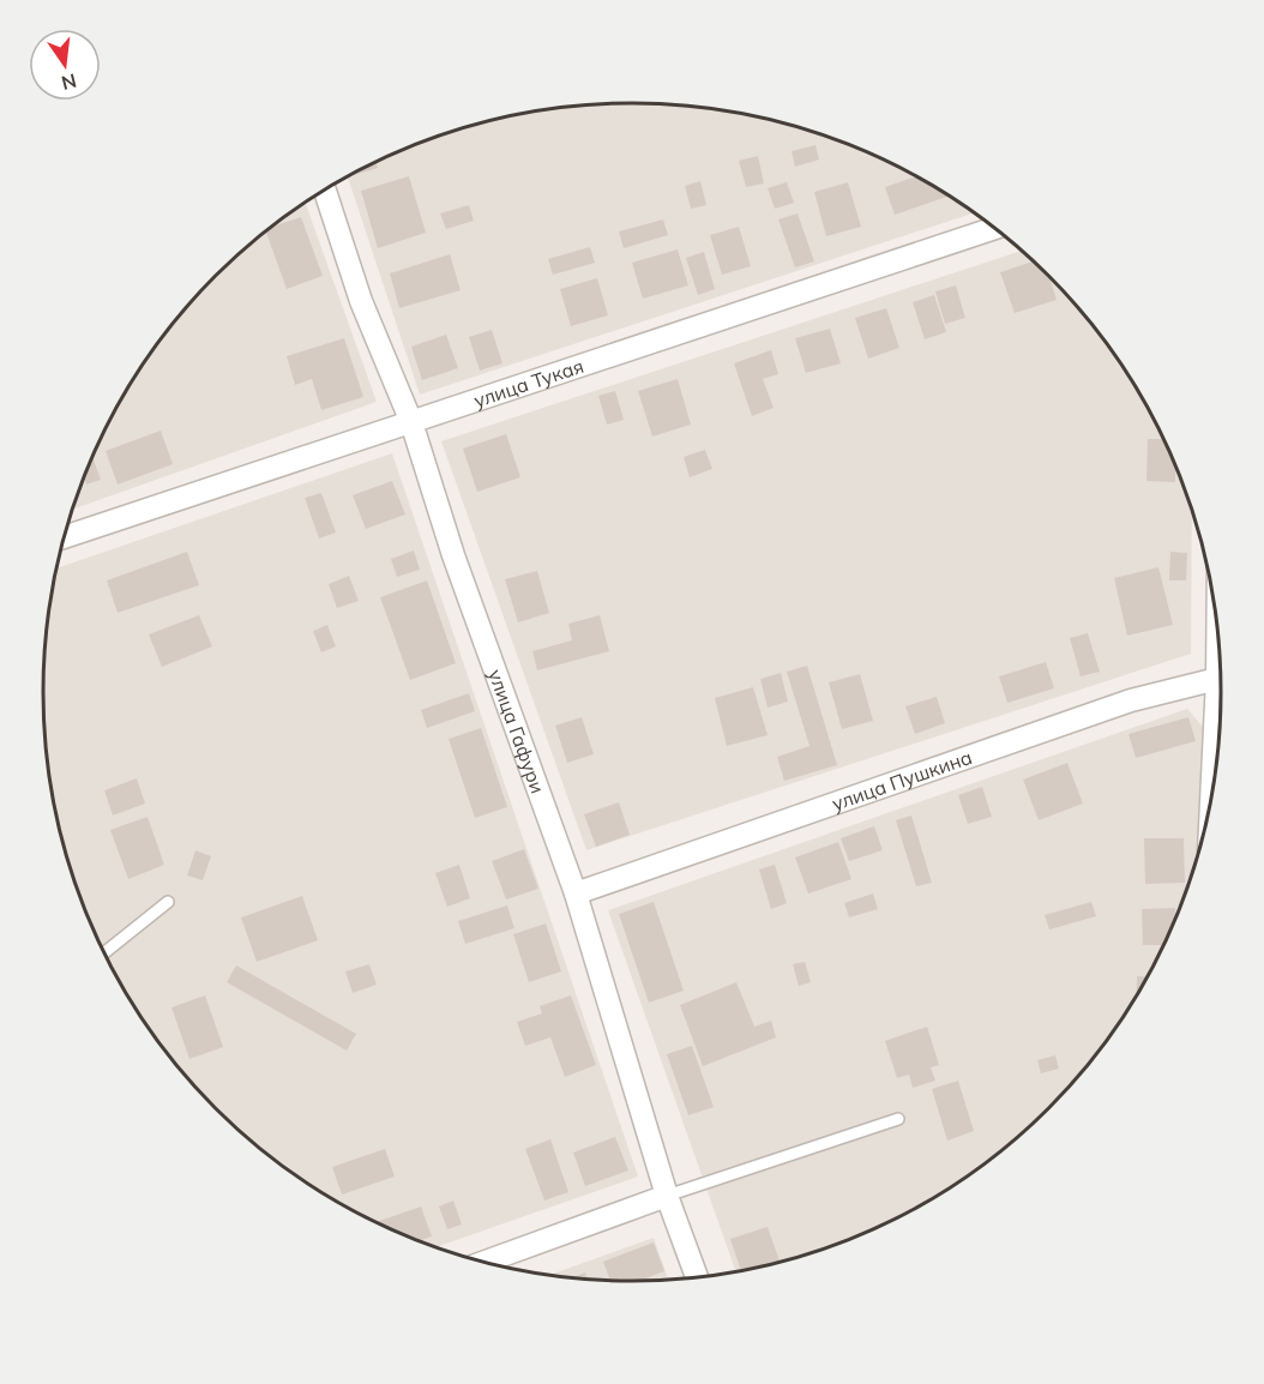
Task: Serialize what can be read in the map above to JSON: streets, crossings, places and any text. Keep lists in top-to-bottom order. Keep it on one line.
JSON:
{"streets":{"street":["улица Тукая","улица Гафури","улица Пушкина"]},"crossings":[["улица Тукая","улица Гафури"],["улица Гафури","улица Пушкина"]],"north":"bottom"}
